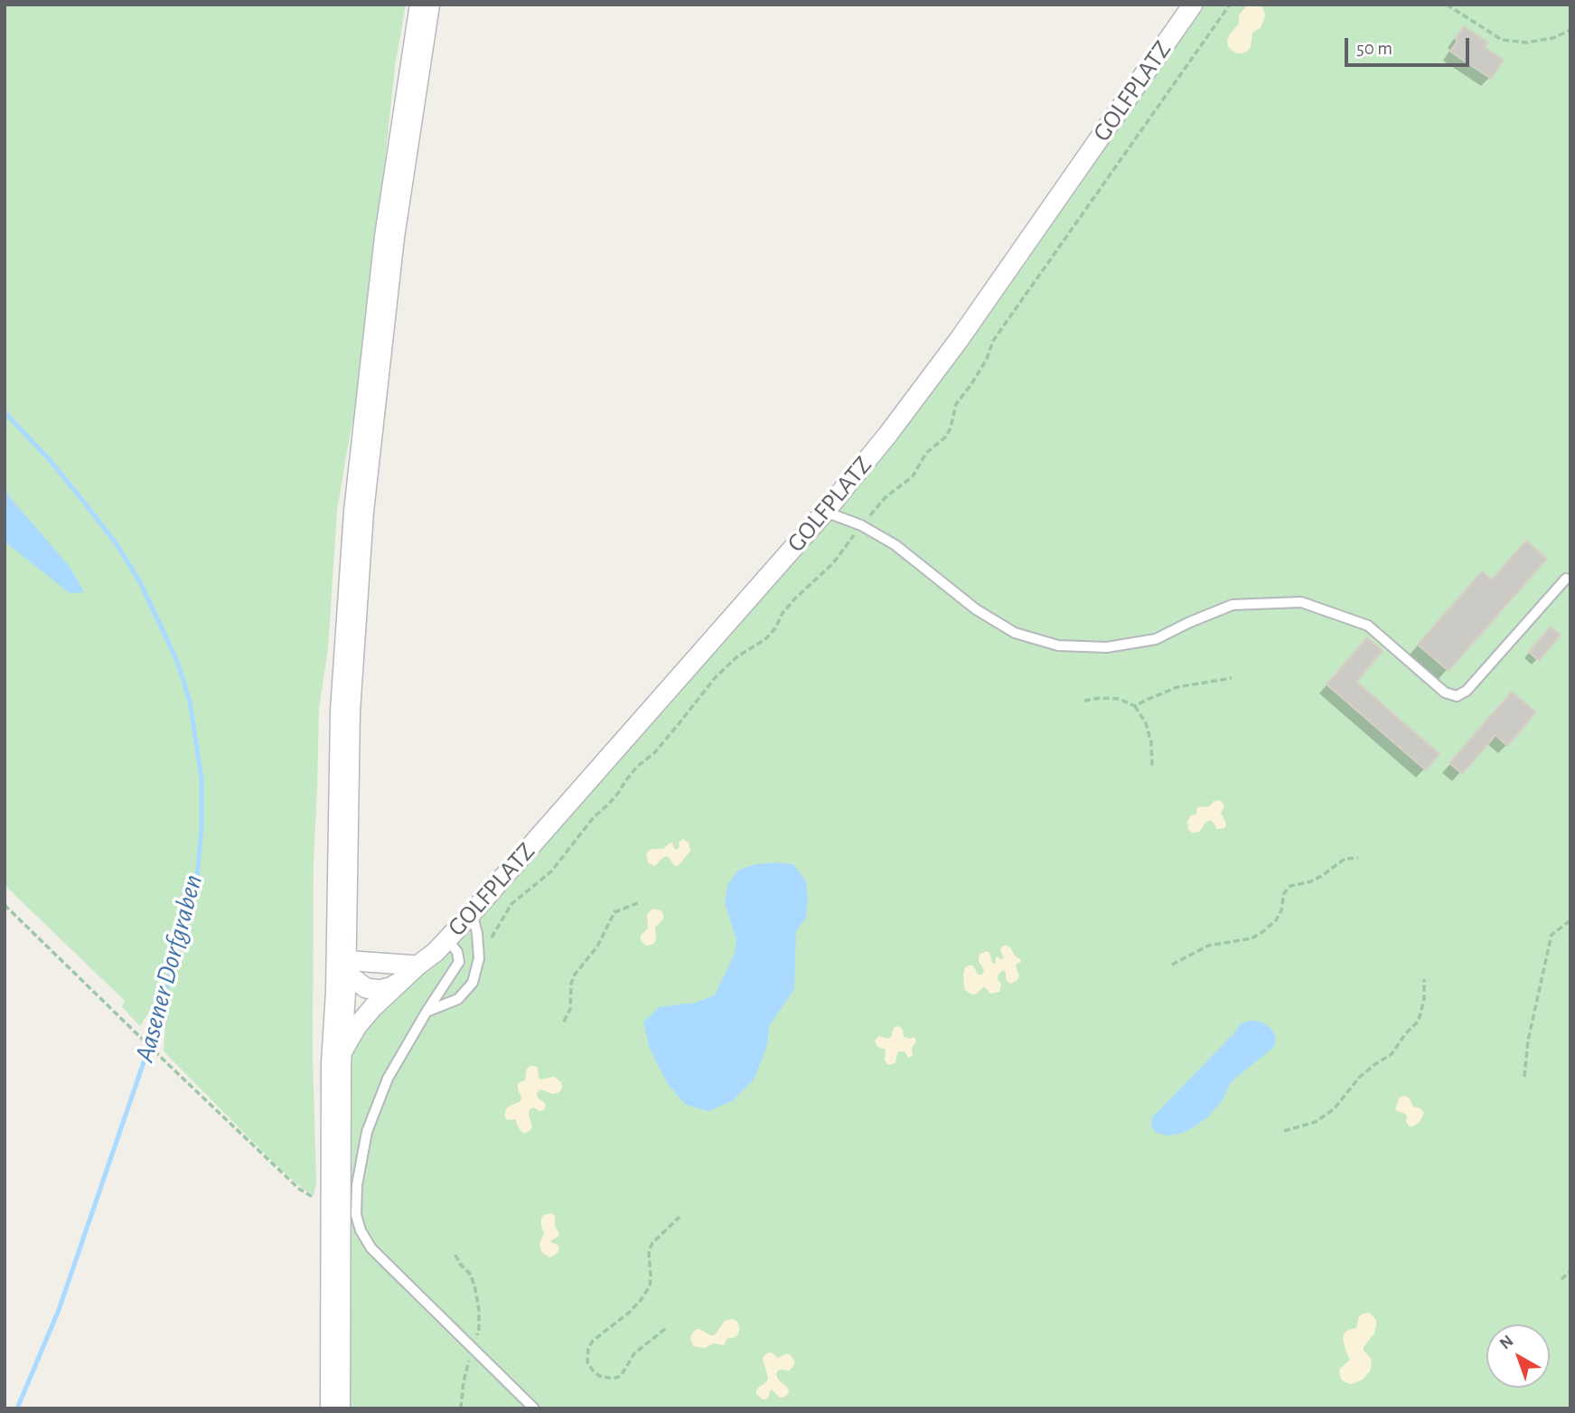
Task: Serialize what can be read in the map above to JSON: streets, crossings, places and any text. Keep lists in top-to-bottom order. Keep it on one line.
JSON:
{"streets":{"street":["GOLFPLATZ"]},"water":["Aasener Dorfgraben"],"scale_bar":"50 m","north":"top left"}
